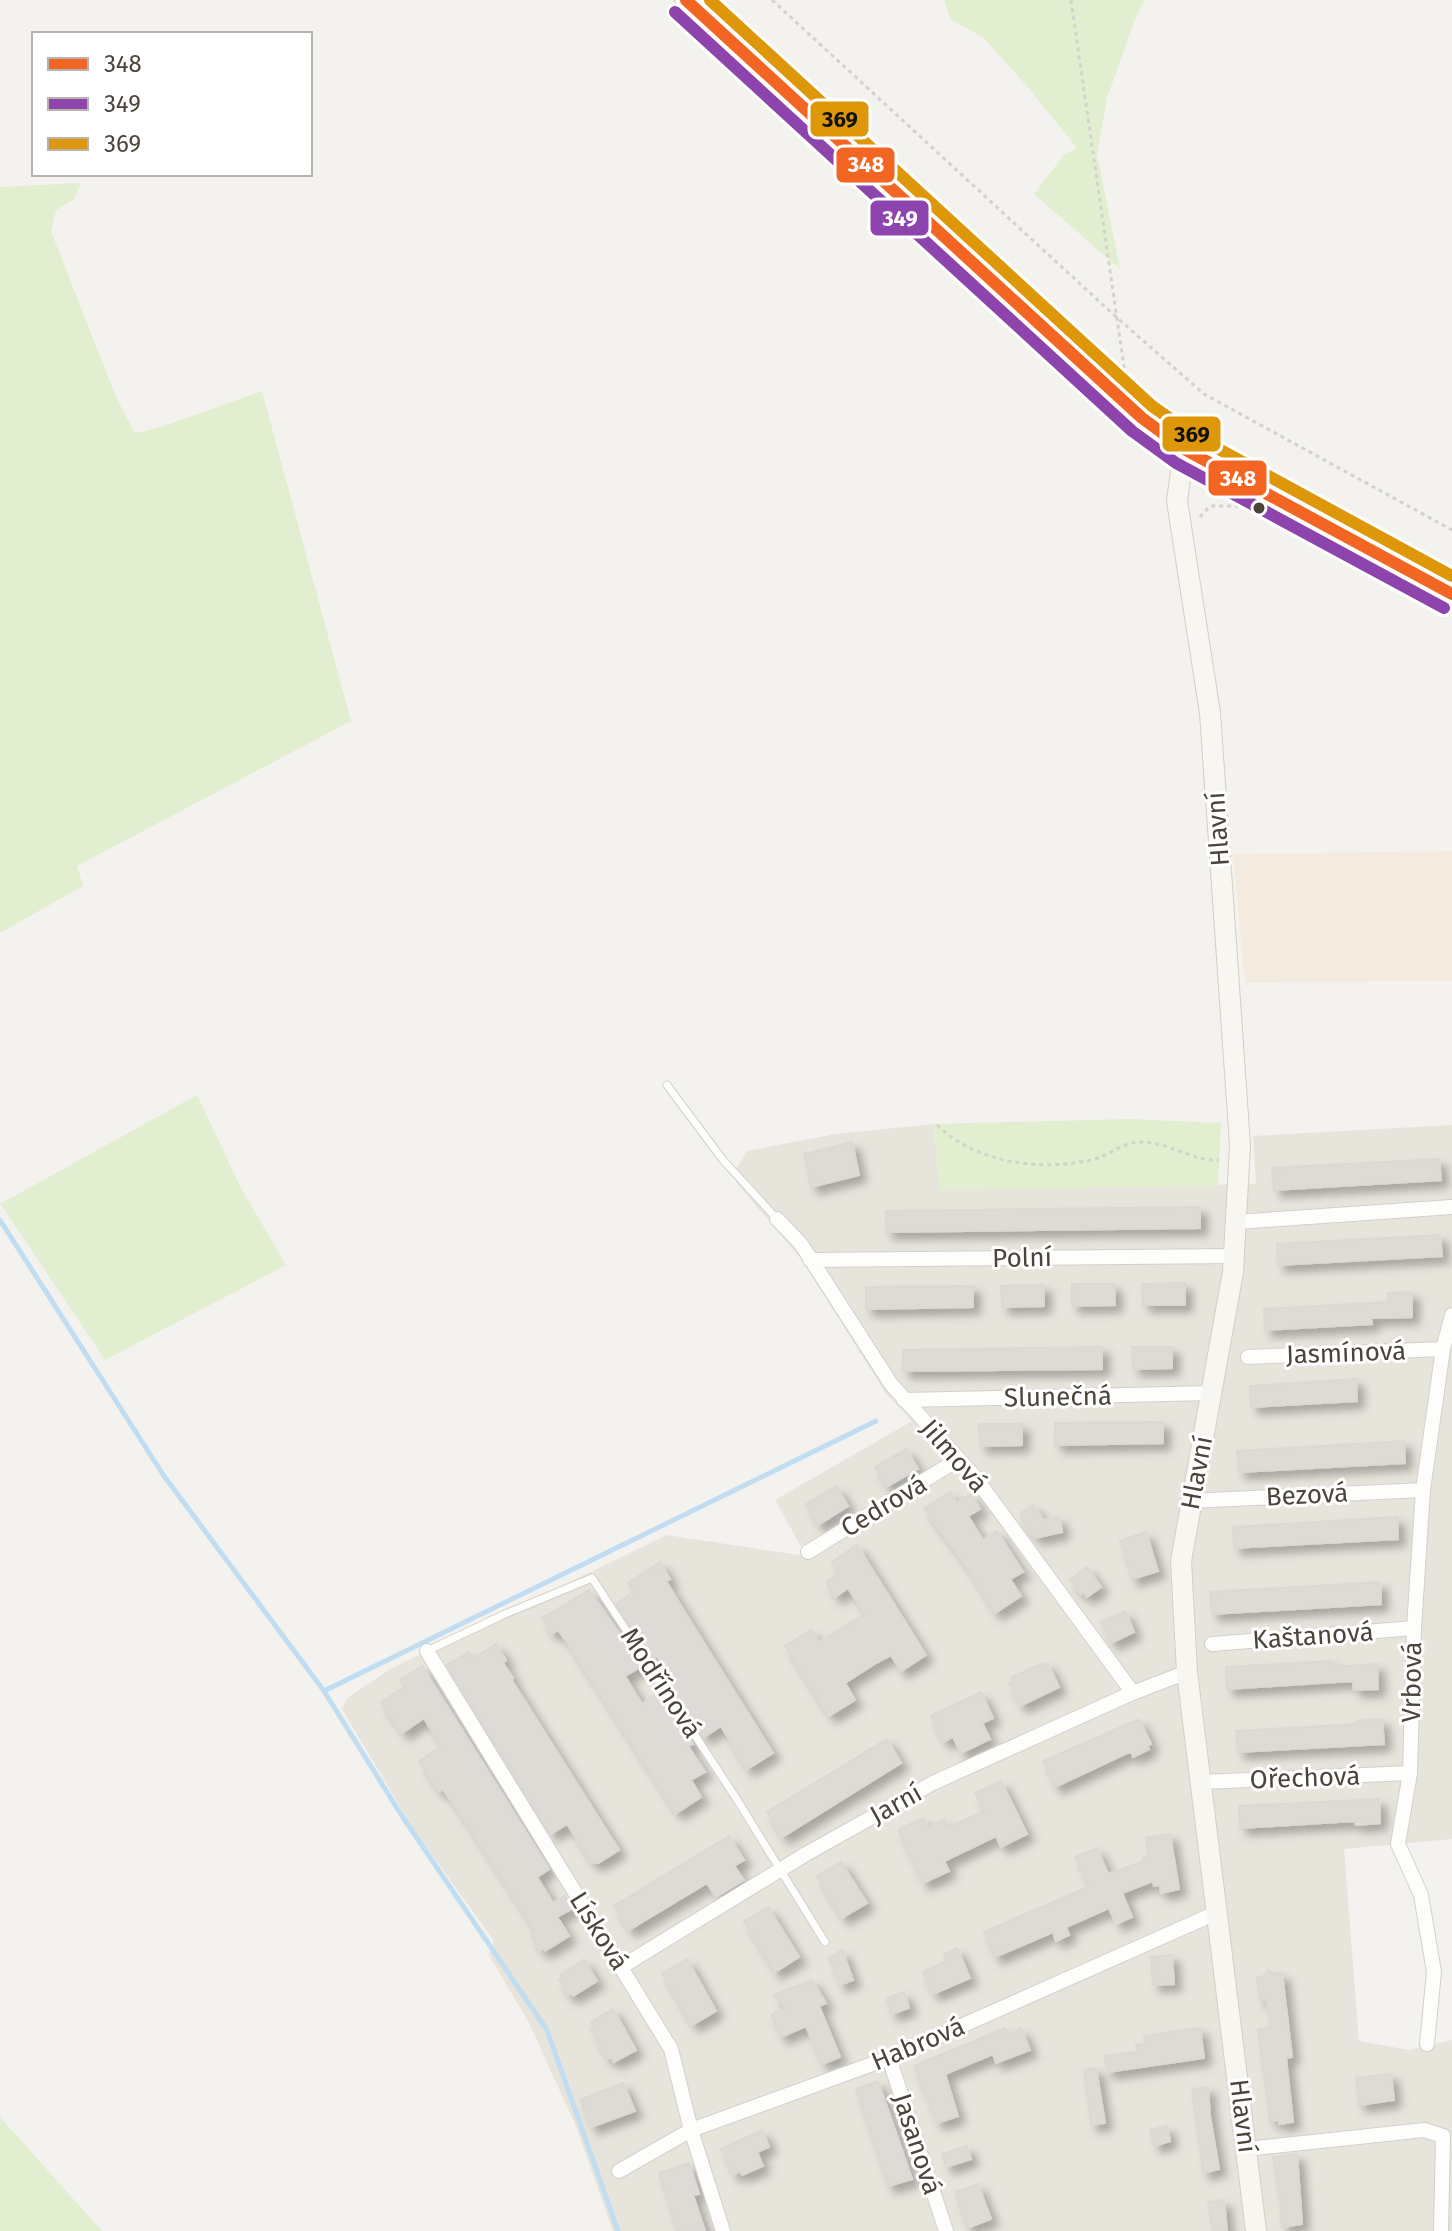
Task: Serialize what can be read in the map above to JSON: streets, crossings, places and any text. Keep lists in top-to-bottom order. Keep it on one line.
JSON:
{"streets":{"street":["Hlavní","Polní","Jasmínová","Slunečná","Jilmová","Bezová","Cedrová","Kaštanová","Vrbová","Ořechová","Jarní","Lísková","Habrová","Jasanová"],"lane":["Modřínová"]},"crossings":[["Hlavní","Polní"],["Hlavní","Slunečná"],["Hlavní","Bezová"],["Hlavní","Ořechová"],["Hlavní","Jarní"],["Hlavní","Habrová"],["Polní","Jilmová"],["Jasmínová","Vrbová"],["Slunečná","Jilmová"],["Jilmová","Cedrová"],["Jilmová","Jarní"],["Bezová","Vrbová"],["Kaštanová","Vrbová"],["Vrbová","Ořechová"],["Modřínová","Jarní"],["Modřínová","Lísková"],["Jarní","Lísková"],["Lísková","Habrová"],["Habrová","Jasanová"]],"lines":["transit line 348","transit line 369","transit line 349"],"legend":["348","349","369"]}
